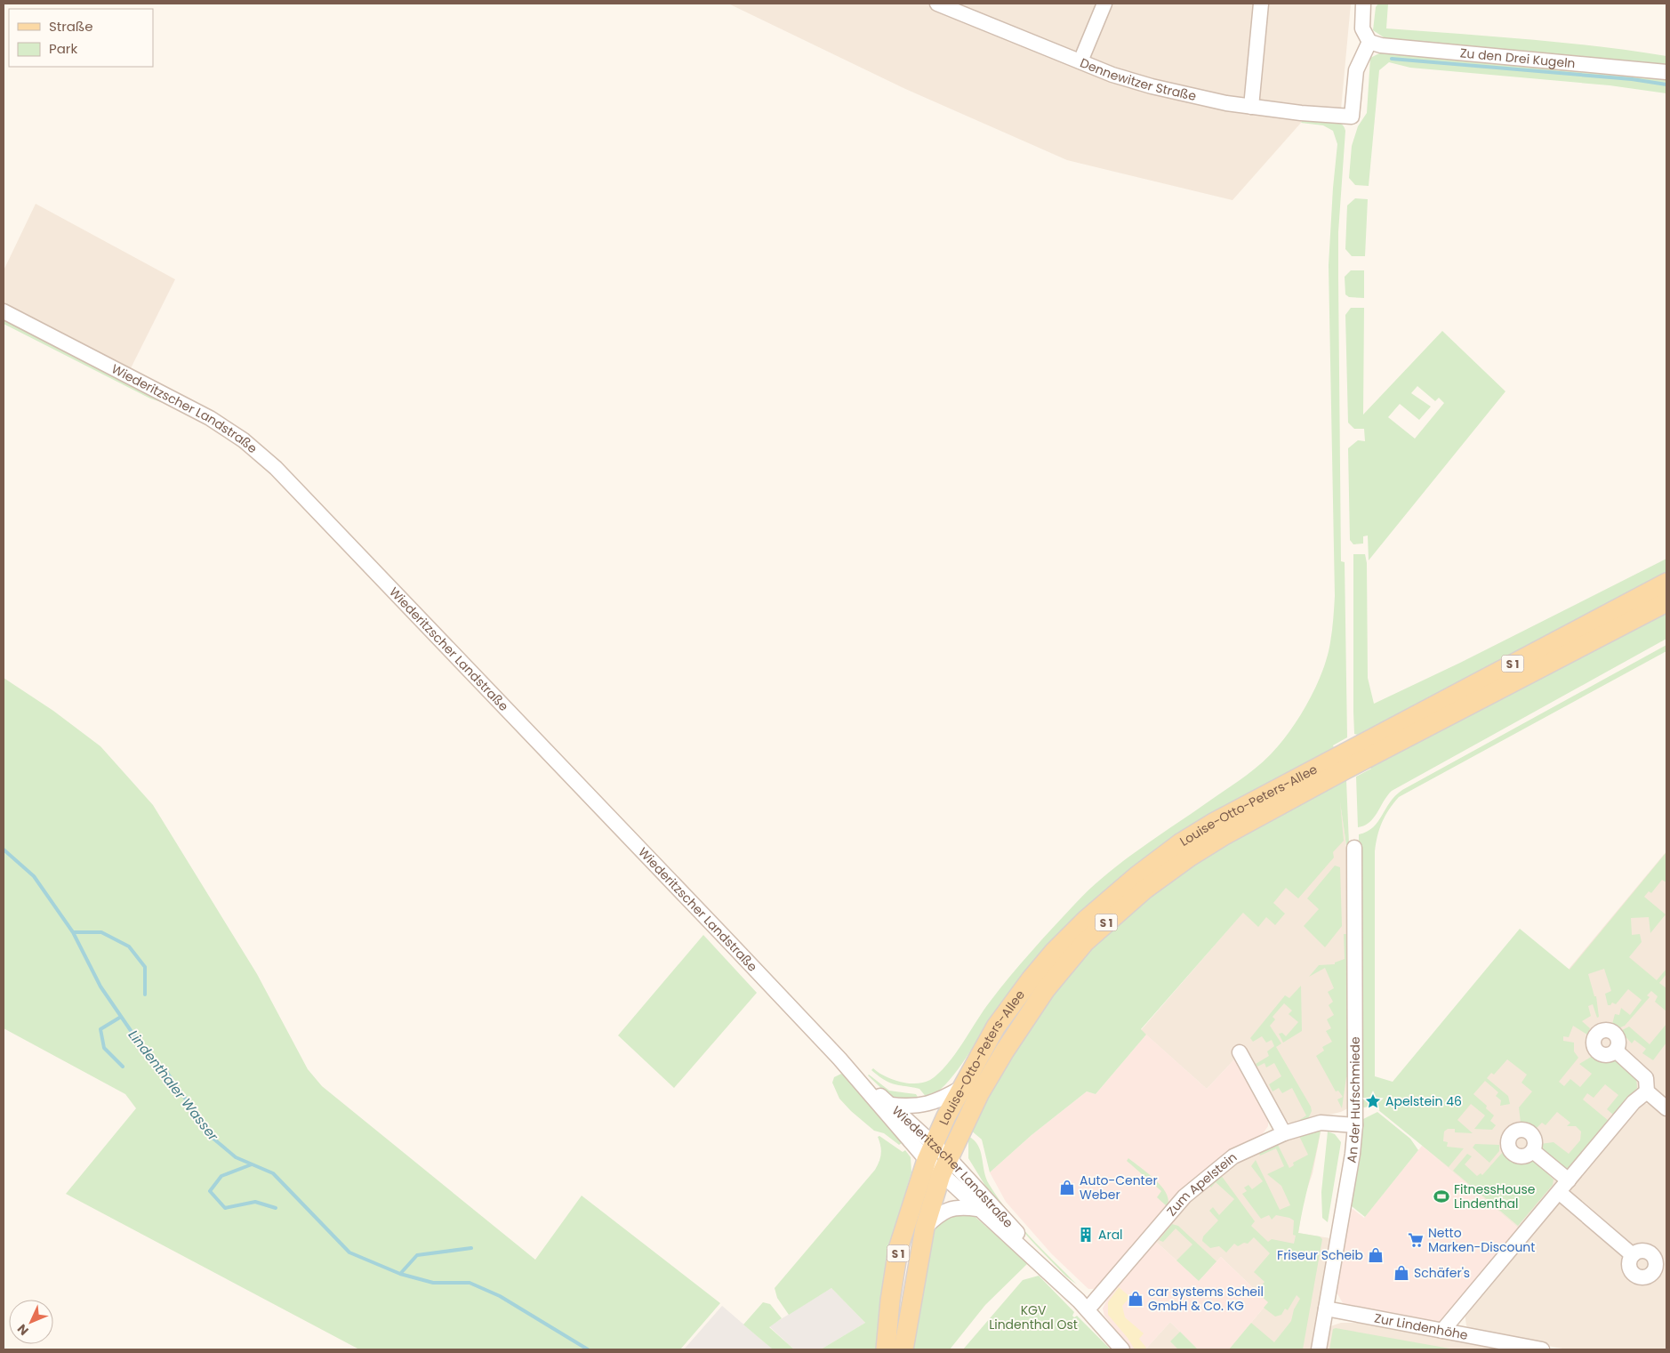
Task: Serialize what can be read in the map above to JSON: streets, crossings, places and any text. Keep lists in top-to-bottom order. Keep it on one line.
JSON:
{"streets":{"main road":["S 1","Louise-Otto-Peters-Allee"],"street":["Zu den Drei Kugeln","Dennewitzer Straße","Wiederitzscher Landstraße","An der Hufschmiede","Zum Apelstein","Zur Lindenhöhe"]},"crossings":[["Zu den Drei Kugeln","Dennewitzer Straße"],["Wiederitzscher Landstraße","S 1"],["Wiederitzscher Landstraße","Louise-Otto-Peters-Allee"],["Wiederitzscher Landstraße","Zum Apelstein"],["S 1","Louise-Otto-Peters-Allee"],["An der Hufschmiede","Zum Apelstein"],["An der Hufschmiede","Zur Lindenhöhe"]],"water":["Lindenthaler Wasser"],"parks":["KGV Lindenthal Ost"],"places":{"place":["Apelstein 46"],"shop":["Auto-Center Weber","Friseur Scheib","Schäfer's","car systems Scheil GmbH & Co. KG"],"sports":["FitnessHouse Lindenthal"],"building":["Aral"],"supermarket":["Netto Marken-Discount"]},"legend":["Straße","Park"],"north":"bottom left"}
